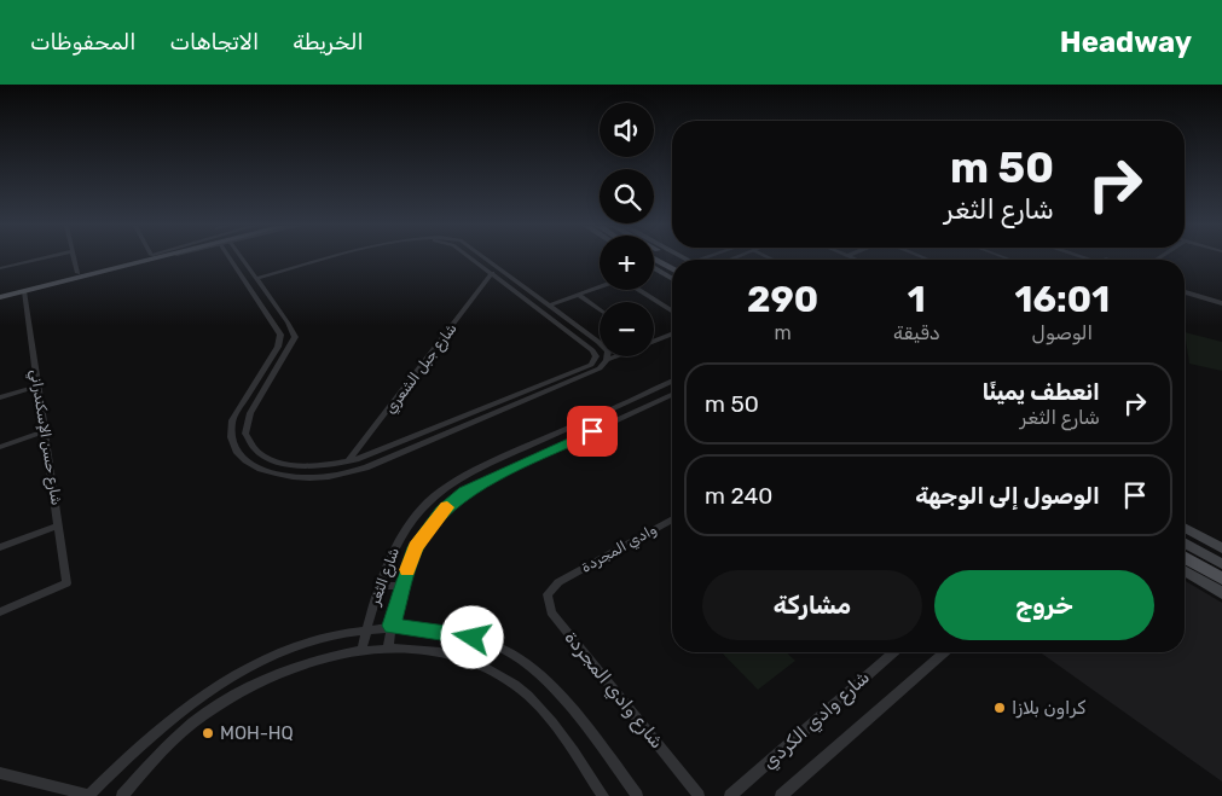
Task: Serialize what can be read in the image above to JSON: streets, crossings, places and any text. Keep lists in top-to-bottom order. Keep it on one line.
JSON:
{"streets":{"street":["شارع جبل الشعري","شارع حسن الإسكندراني","وادي المجردة","شارع الثغر","شارع وادي المجردة","شارع وادي الكردي"]},"crossings":[["وادي المجردة","شارع وادي المجردة"]],"places":["كراون بلازا","MOH-HQ"],"page":{"header":"Headway","nav":["الخريطة","الاتجاهات","المحفوظات"],"map_buttons":["+","−"],"turn":["50 m","شارع الثغر"],"eta":["16:01","الوصول","1","دقيقة","290","m"],"list":[{"name":"انعطف يمينًا","note":"شارع الثغر","value":"50 m"},{"name":"الوصول إلى الوجهة","value":"240 m"}],"buttons":["خروج","مشاركة"]}}
